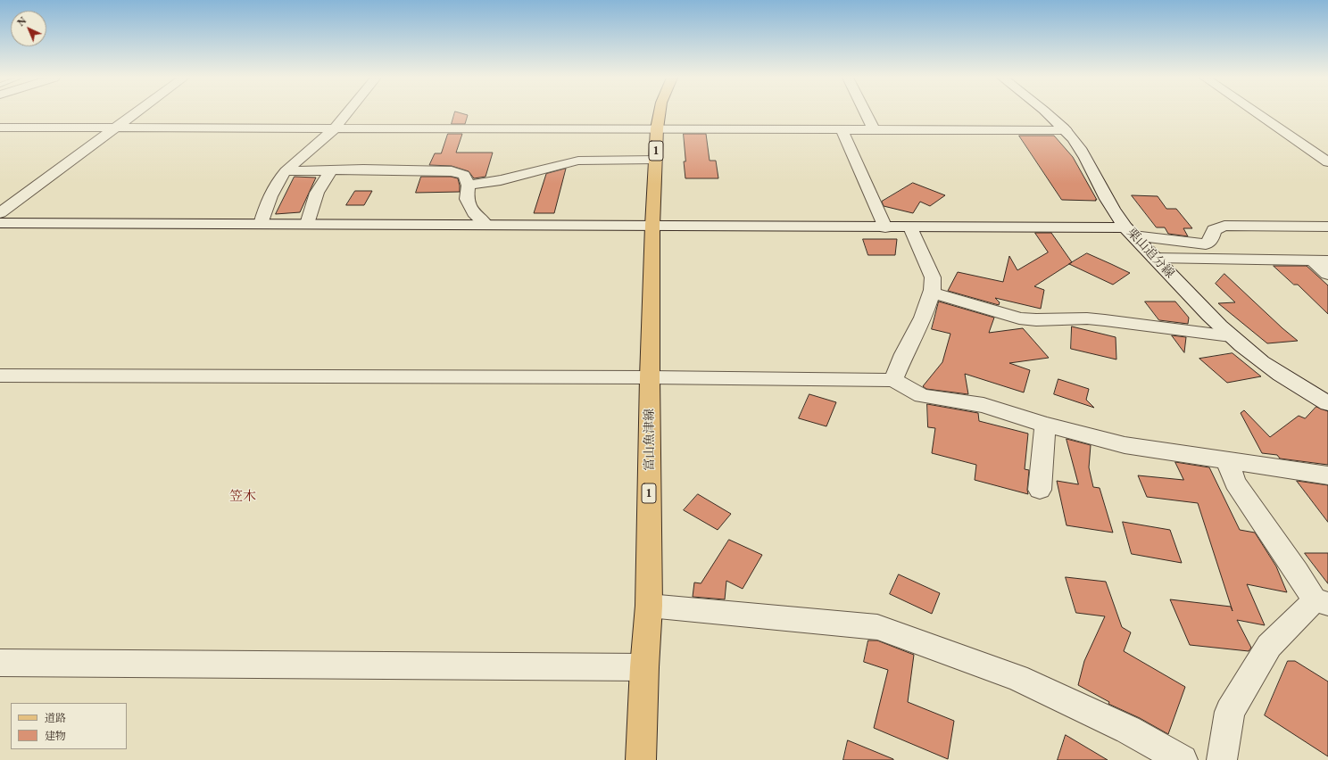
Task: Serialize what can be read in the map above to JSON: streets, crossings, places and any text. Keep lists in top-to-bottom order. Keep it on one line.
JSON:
{"streets":{"main road":["1","富山魚津線"],"street":["栗山追分線"]},"crossings":[["1","富山魚津線"]],"districts":["笠木"],"legend":["道路","建物"],"north":"top left"}
